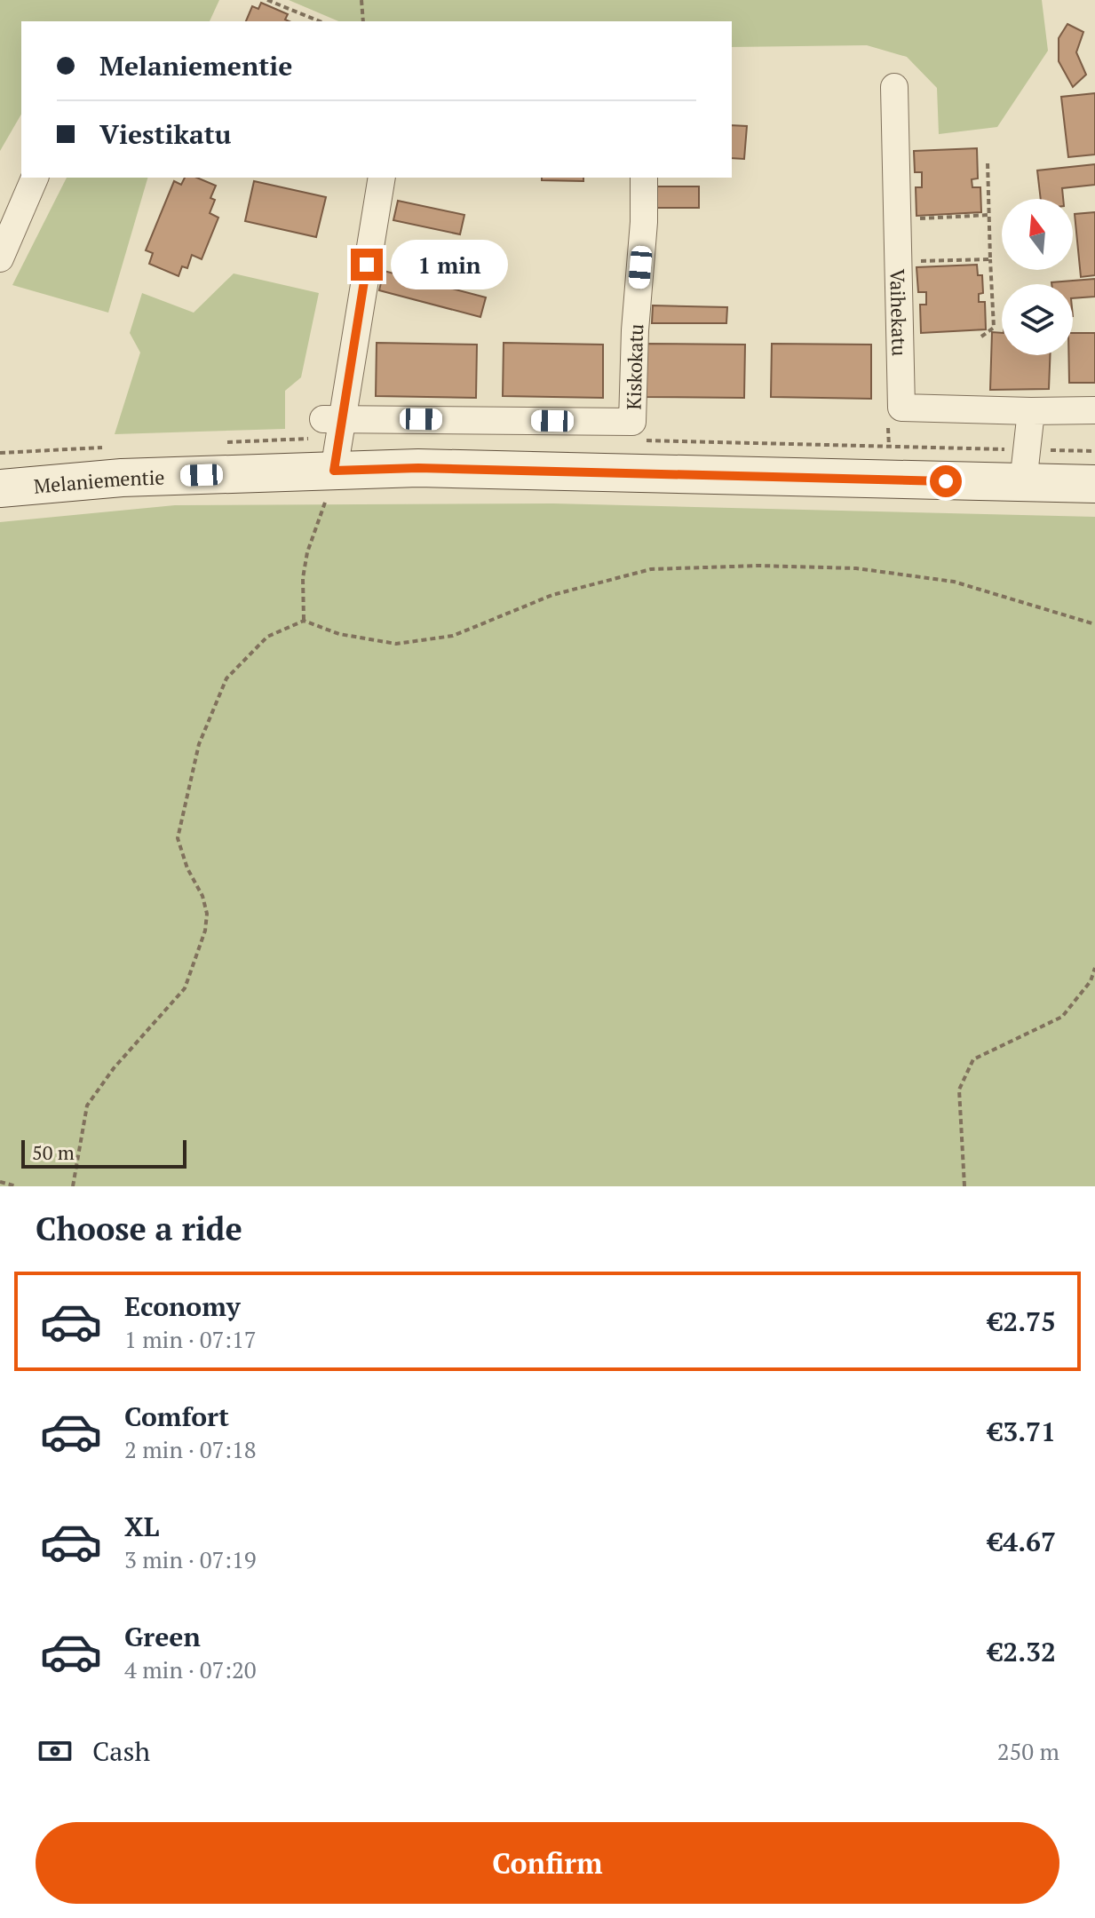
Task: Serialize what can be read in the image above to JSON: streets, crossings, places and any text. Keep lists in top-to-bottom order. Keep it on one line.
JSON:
{"streets":{"main road":["Melaniementie"],"street":["Vaihekatu","Kiskokatu"]},"scale_bar":"50 m","north":"top","page":{"banner":["Melaniementie","Viestikatu"],"bubble":"1 min","scale":"50 m","heading":"Choose a ride","list":[{"name":"Economy","note":"1 min · 07:17","value":"€2.75"},{"name":"Comfort","note":"2 min · 07:18","value":"€3.71"},{"name":"XL","note":"3 min · 07:19","value":"€4.67"},{"name":"Green","note":"4 min · 07:20","value":"€2.32"}],"pay":["Cash","250 m"],"buttons":"Confirm"}}
